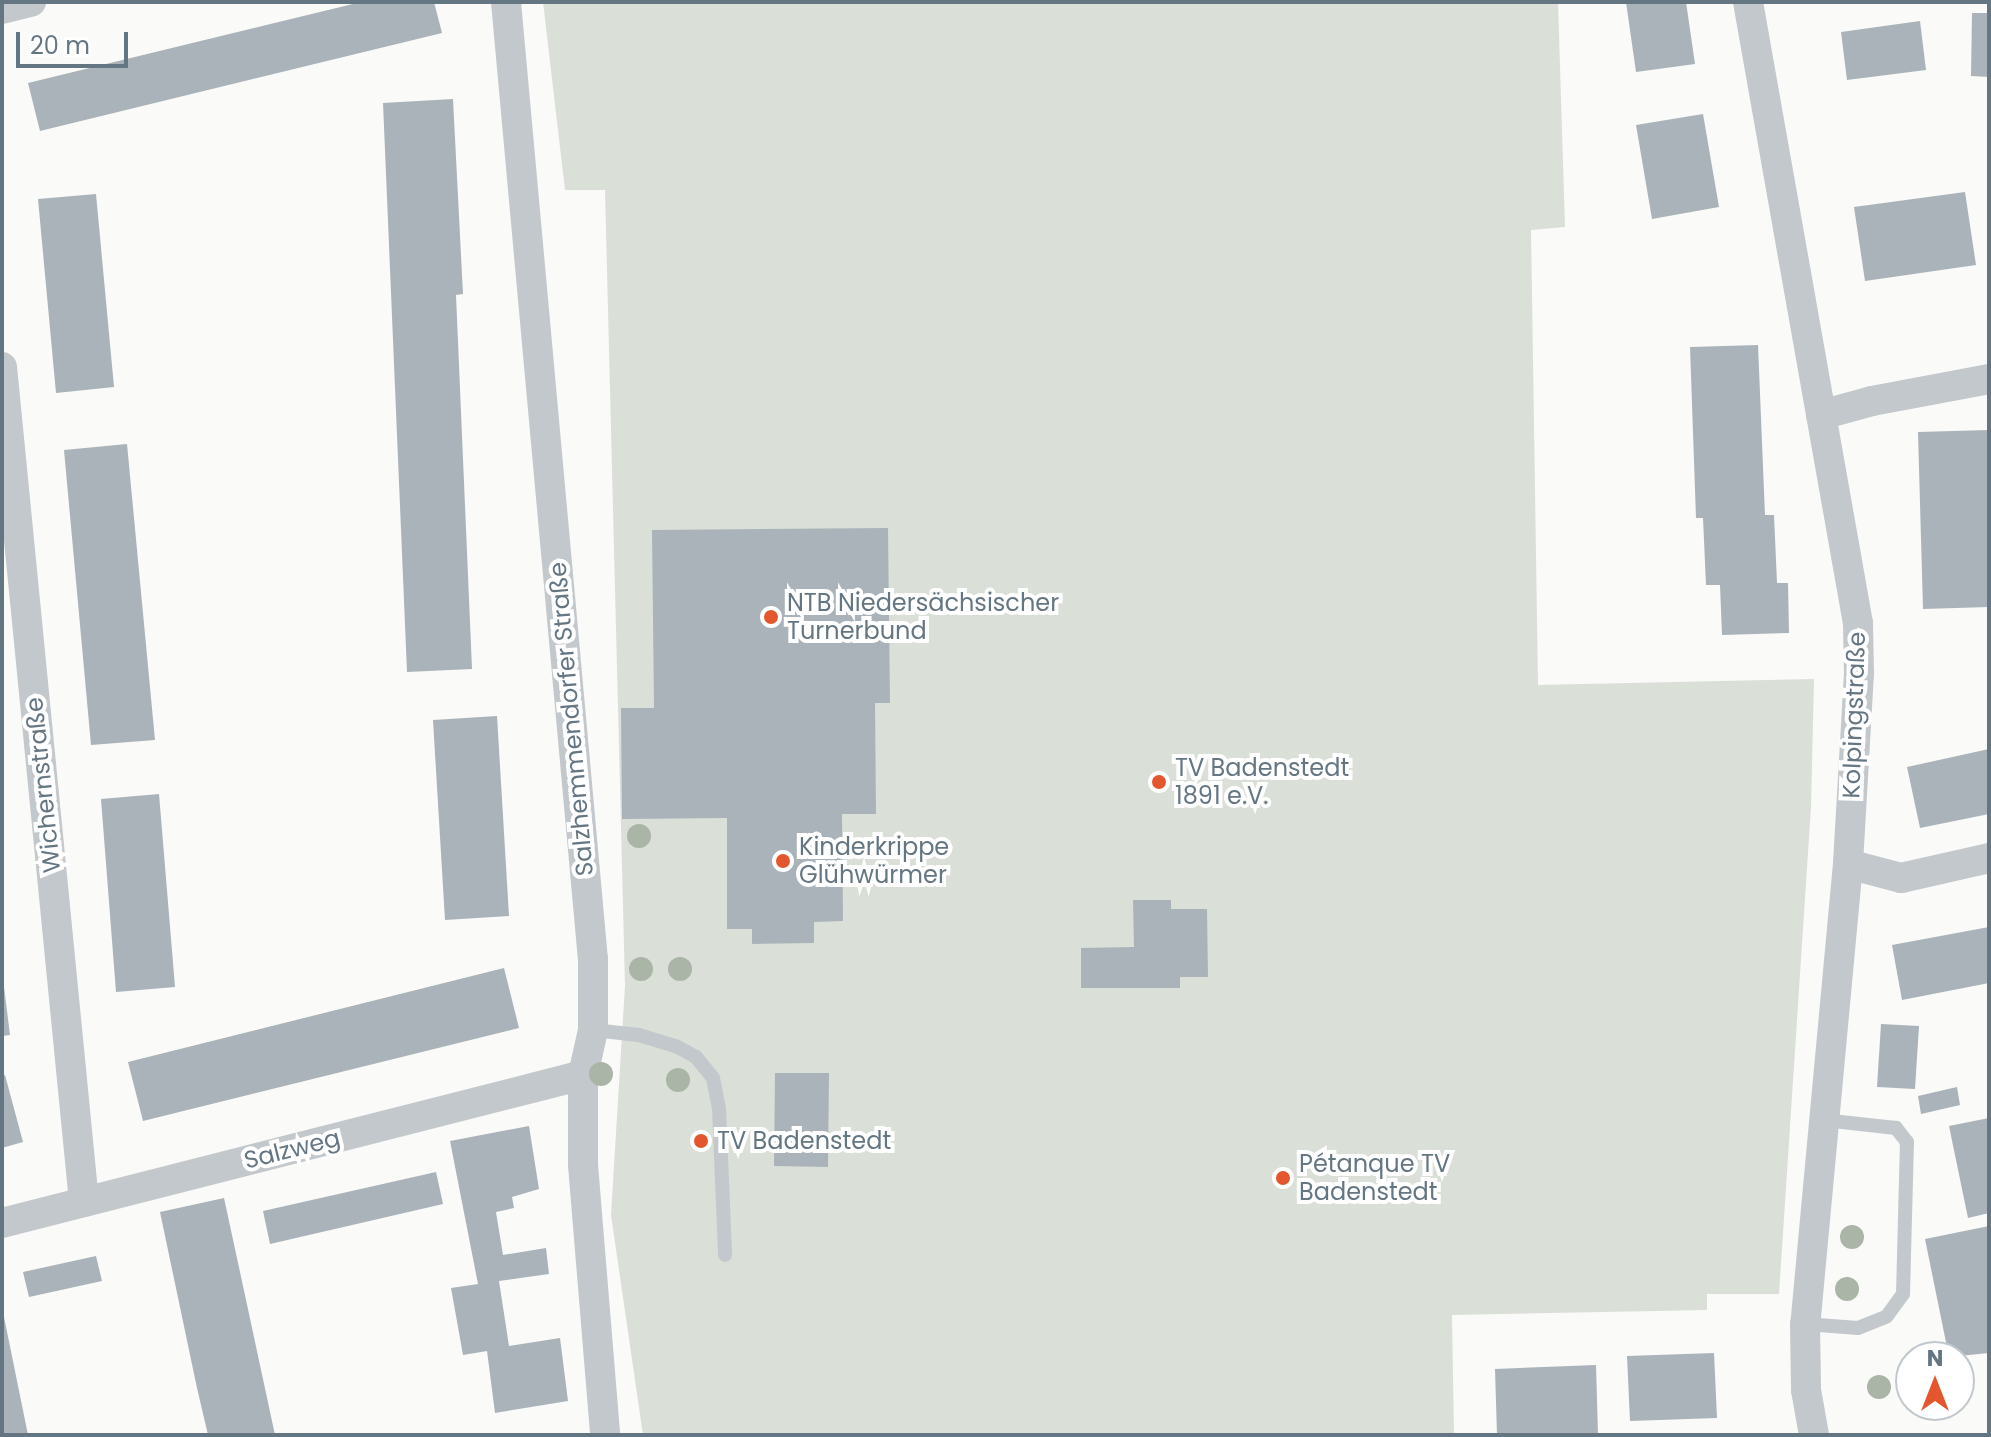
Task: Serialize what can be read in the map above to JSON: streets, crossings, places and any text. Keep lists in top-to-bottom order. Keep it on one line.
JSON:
{"streets":{"street":["Kolpingstraße","Salzhemmendorfer Straße","Wichernstraße","Salzweg"]},"crossings":[["Salzhemmendorfer Straße","Salzweg"],["Wichernstraße","Salzweg"]],"places":["NTB Niedersächsischer Turnerbund","TV Badenstedt 1891 e.V.","Kinderkrippe Glühwürmer","TV Badenstedt","Pétanque TV Badenstedt"],"scale_bar":"20 m","north":"top"}
